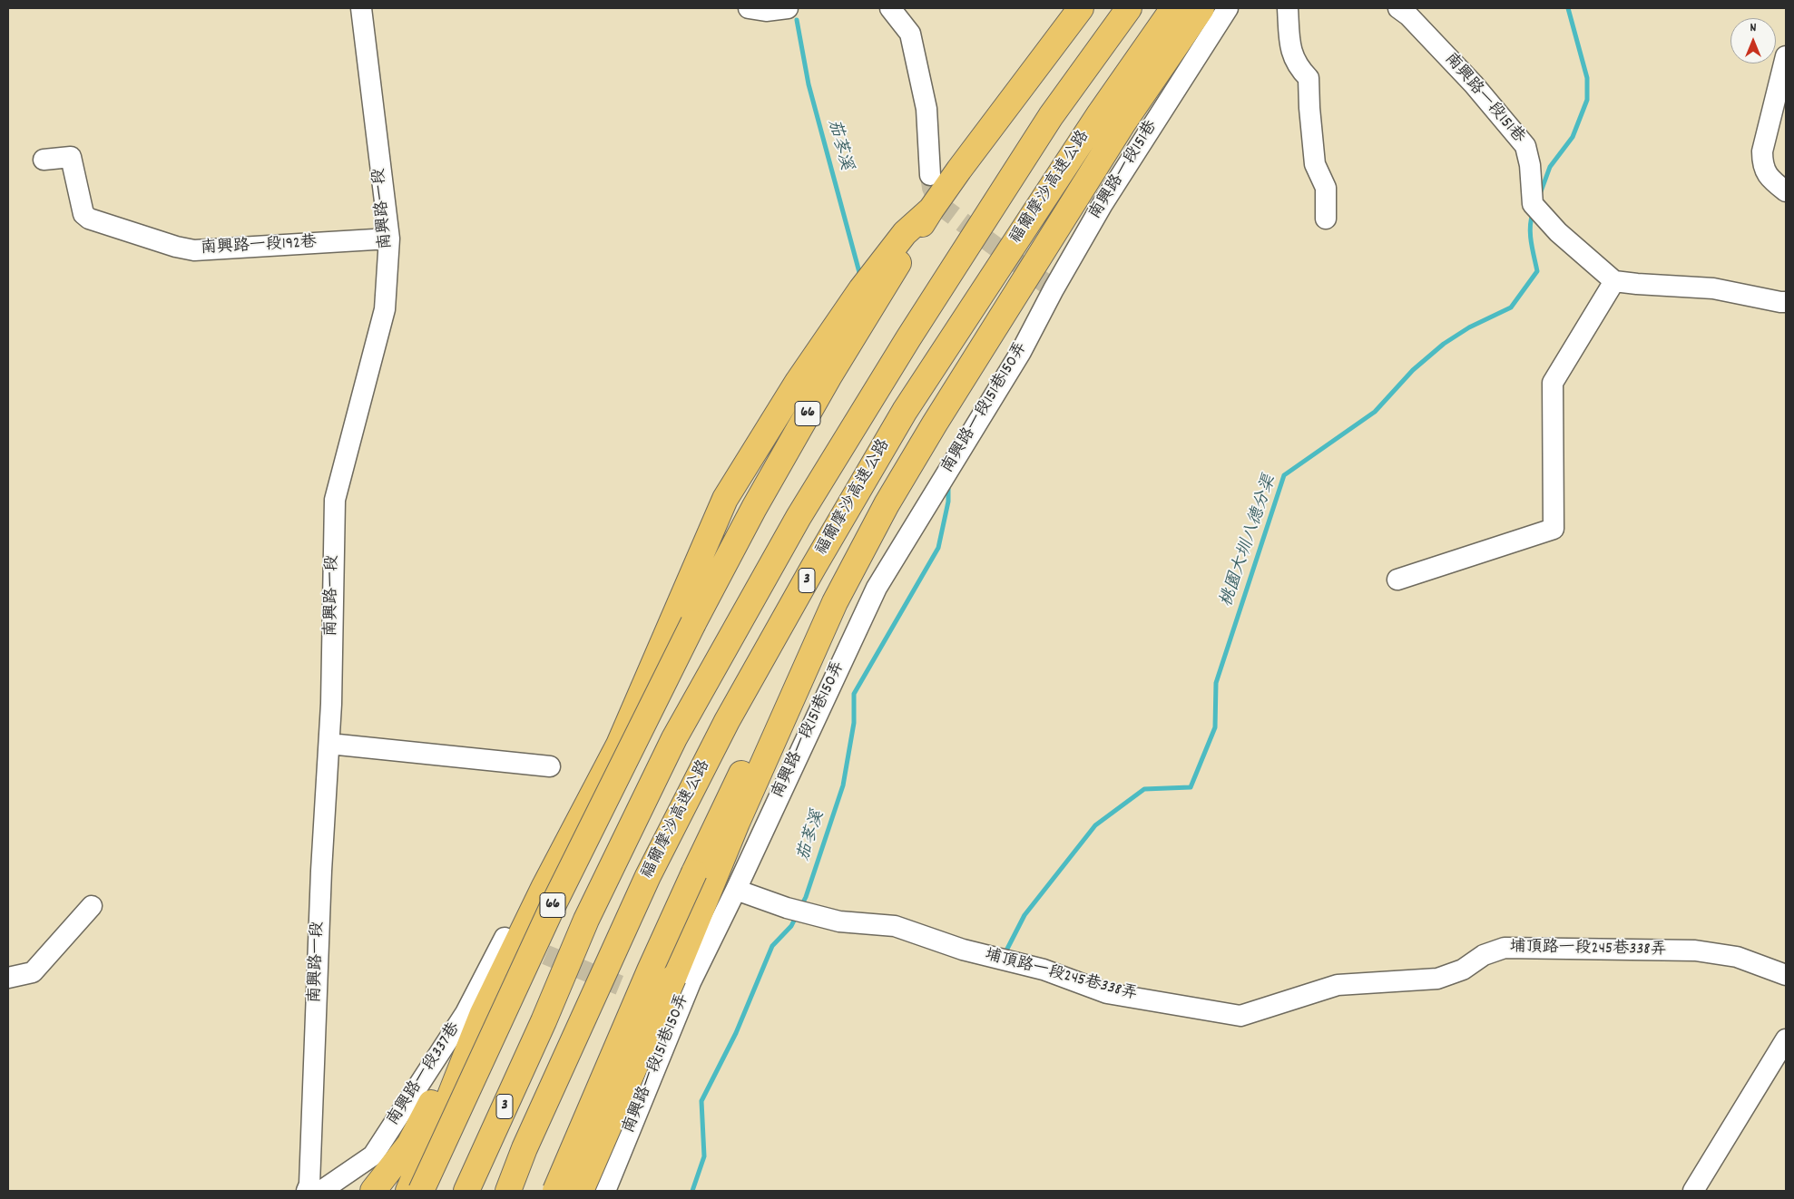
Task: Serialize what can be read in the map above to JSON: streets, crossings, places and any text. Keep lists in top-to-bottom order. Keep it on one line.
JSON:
{"streets":{"highway":["福爾摩沙高速公路","66","3"],"street":["南興路一段151巷","南興路一段","南興路一段192巷","南興路一段151巷150弄","埔頂路一段245巷338弄","南興路一段337巷"]},"crossings":[["南興路一段151巷","南興路一段151巷150弄"],["南興路一段","南興路一段192巷"],["南興路一段151巷150弄","埔頂路一段245巷338弄"]],"water":["茄苳溪","桃園大圳八德分渠"],"north":"top"}
